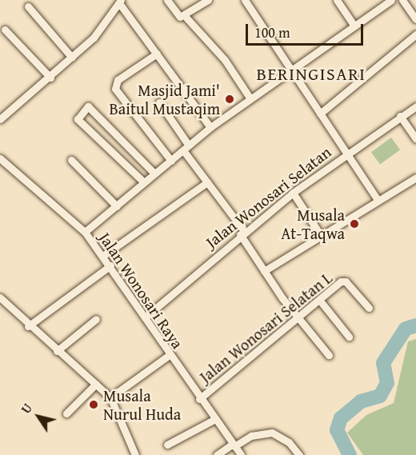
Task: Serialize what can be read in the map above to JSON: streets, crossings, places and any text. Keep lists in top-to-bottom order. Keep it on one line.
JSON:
{"streets":{"street":["Jalan Wonosari Selatan","Jalan Wonosari Raya","Jalan Wonosari Selatan L"]},"crossings":[["Jalan Wonosari Selatan","Jalan Wonosari Raya"],["Jalan Wonosari Raya","Jalan Wonosari Selatan L"]],"districts":["BERINGISARI"],"places":["Masjid Jami' Baitul Mustaqim","Musala At-Taqwa","Musala Nurul Huda"],"scale_bar":"100 m","north":"top left"}
